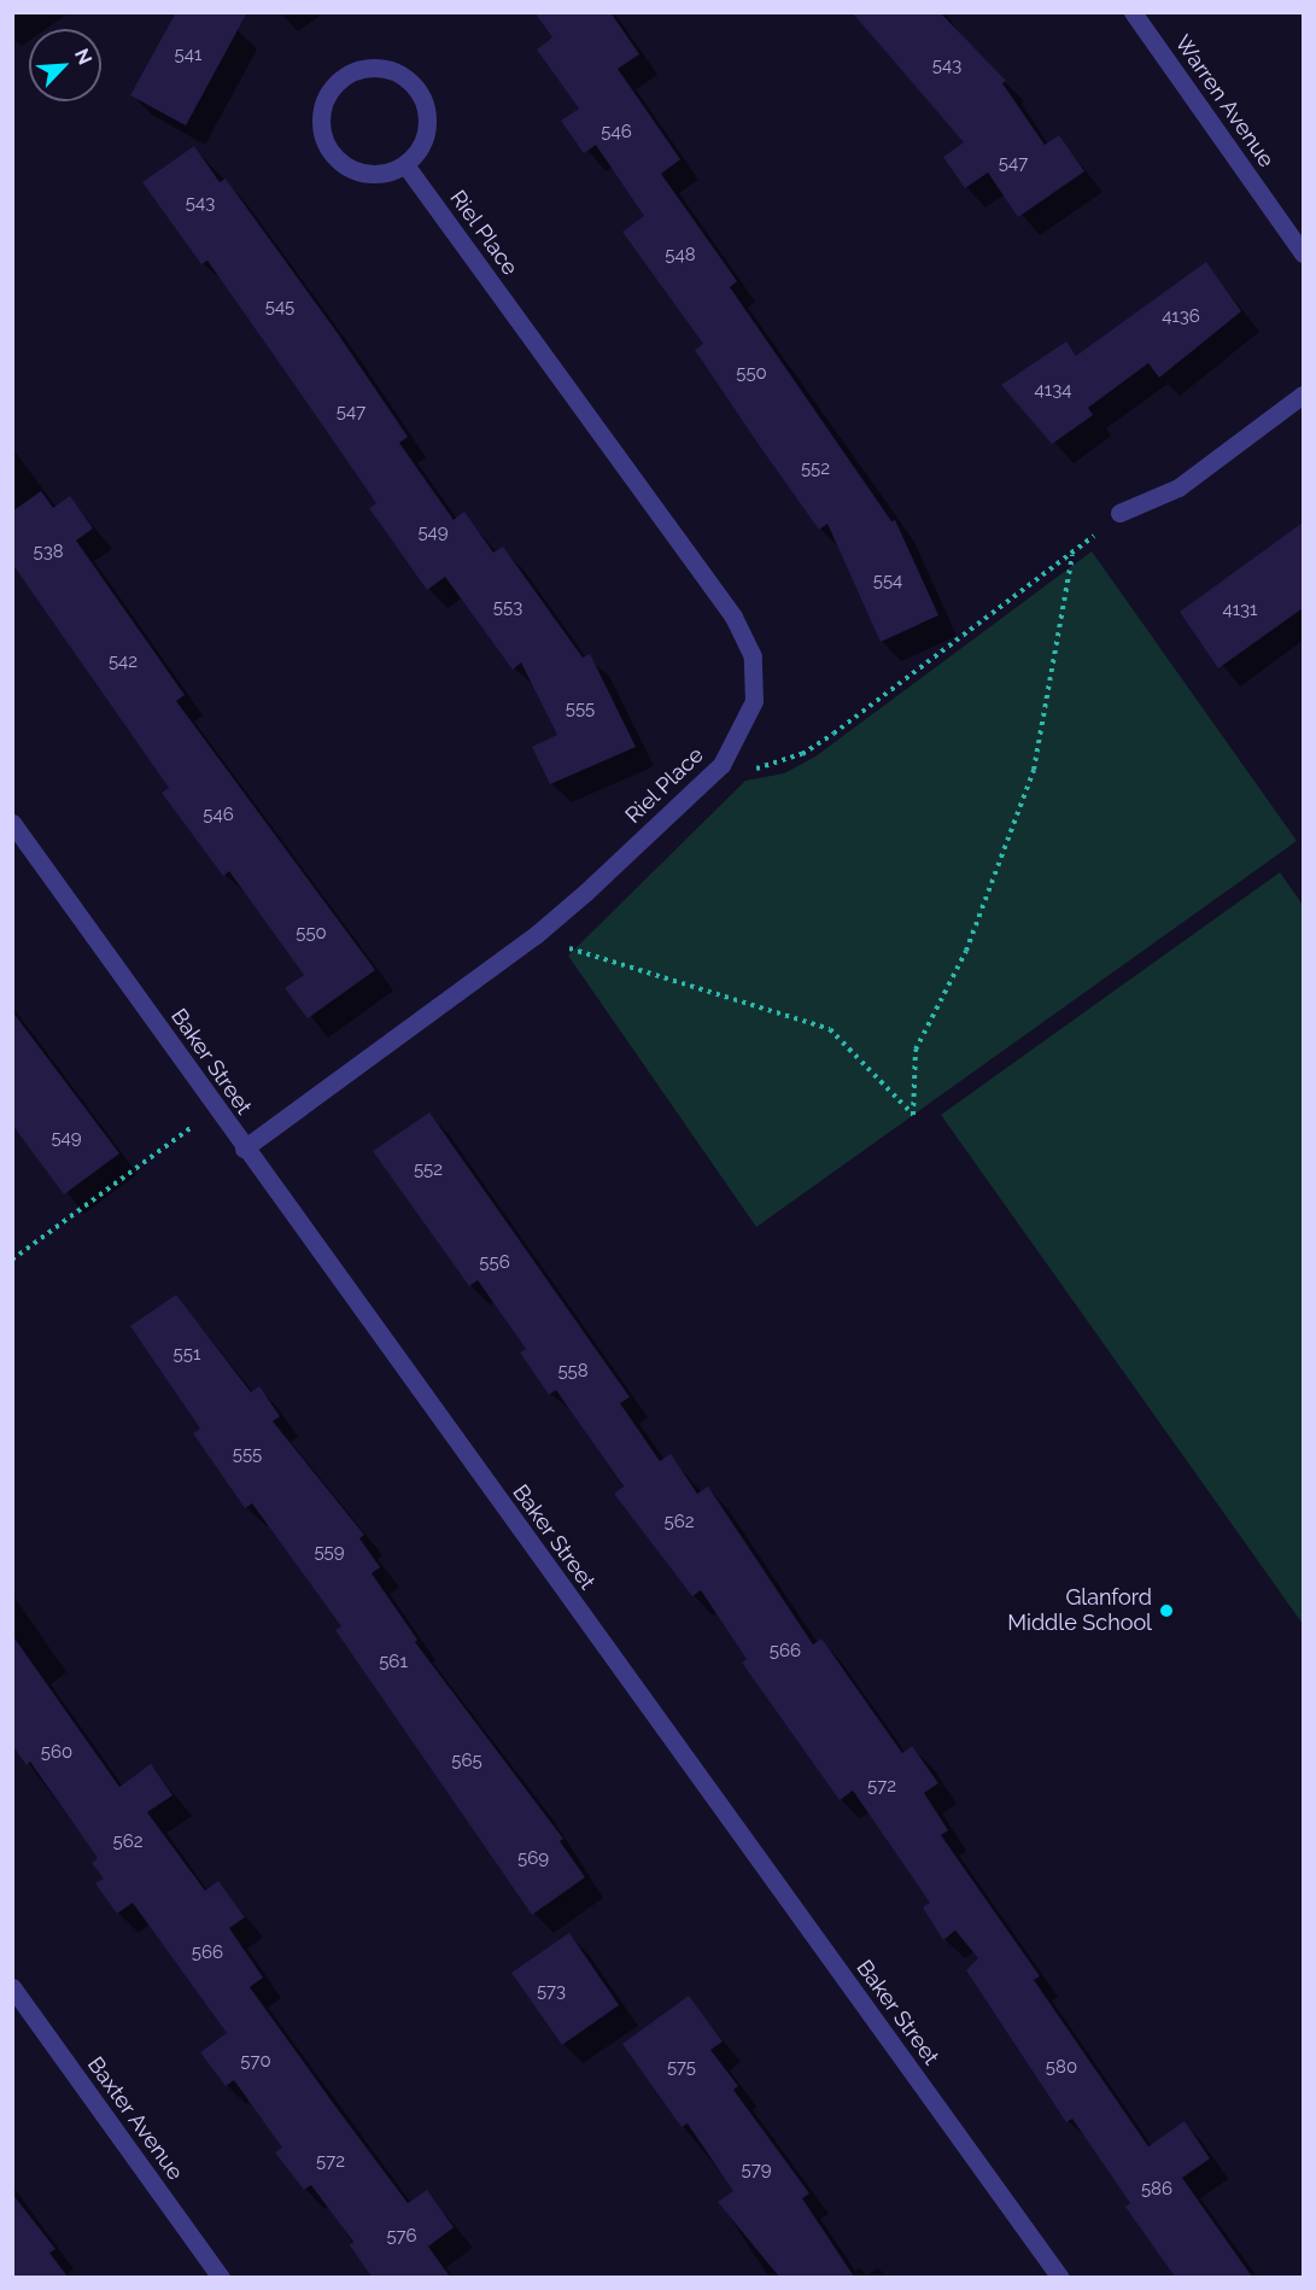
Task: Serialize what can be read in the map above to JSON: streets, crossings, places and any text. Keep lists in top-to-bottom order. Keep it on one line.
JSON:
{"streets":{"street":["Warren Avenue","Riel Place","Baker Street","Baxter Avenue"]},"crossings":[["Riel Place","Baker Street"]],"places":["Glanford Middle School"],"house_numbers":["541","543","546","547","543","548","545","4136","550","4134","547","552","549","538","554","553","4131","542","555","546","550","549","552","556","551","558","555","562","559","566","561","560","565","572","562","569","566","573","570","575","580","572","579","586","576"],"north":"top right"}
